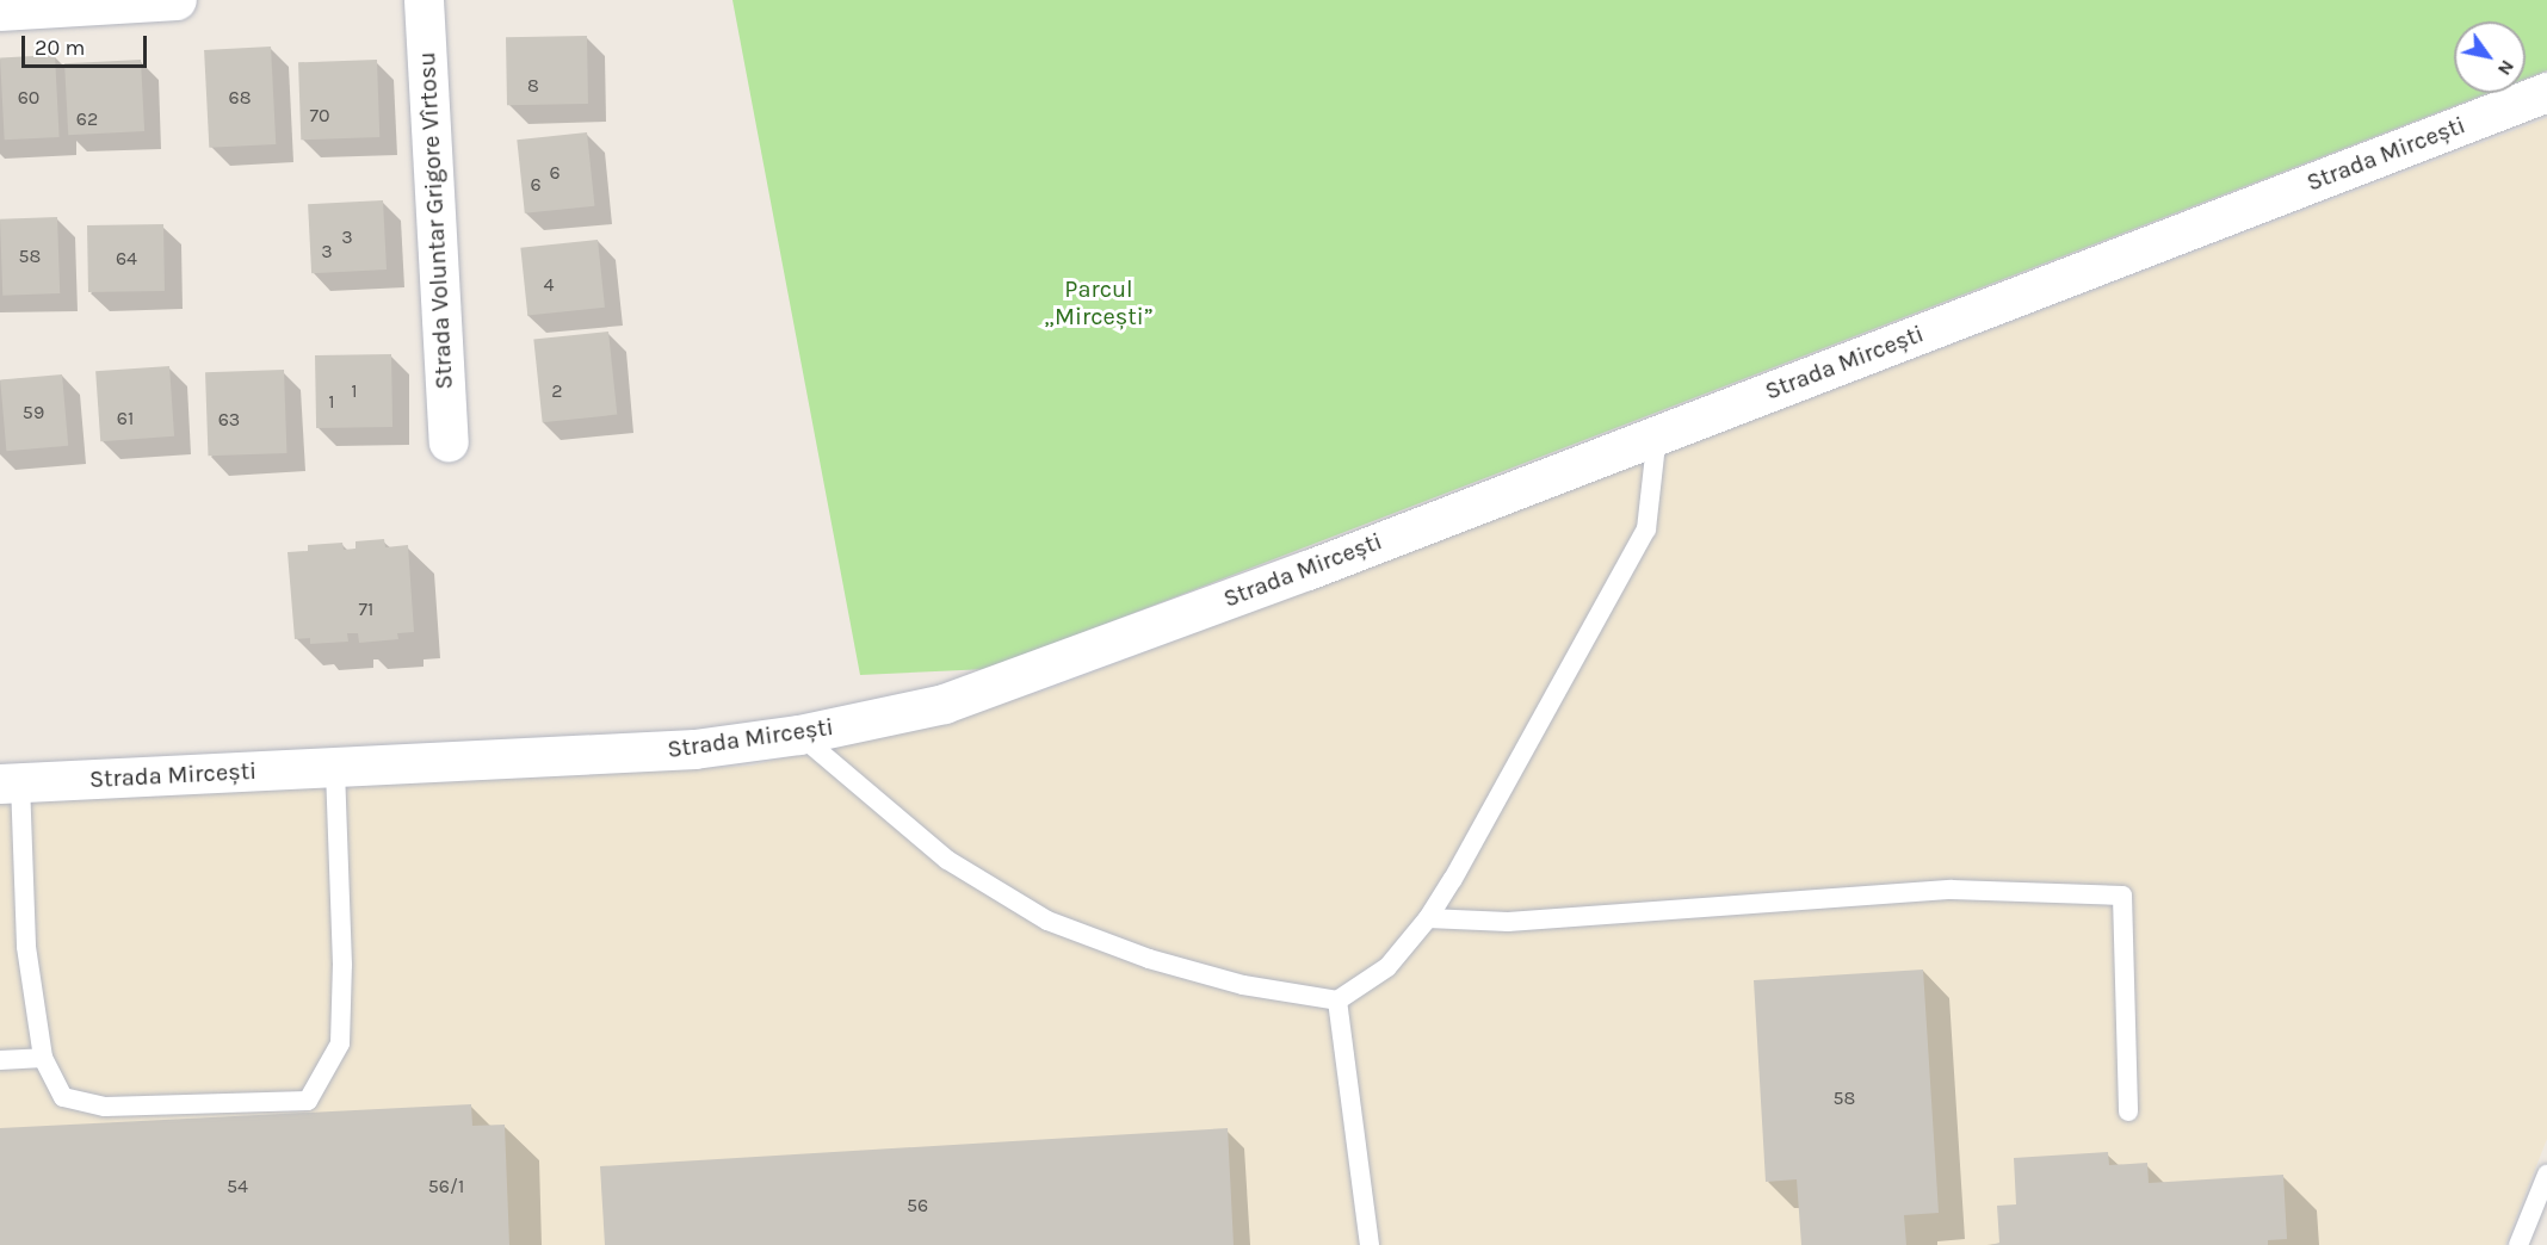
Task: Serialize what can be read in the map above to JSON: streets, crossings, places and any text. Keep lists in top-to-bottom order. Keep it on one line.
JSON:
{"streets":{"main road":["Strada Mircești","Strada Voluntar Grigore Vîrtosu"]},"parks":["Parcul „Mircești”"],"house_numbers":["8","60","68","70","62","6","6","3","3","58","64","4","1","2","1","59","61","63","71","58","54","56/1","56"],"scale_bar":"20 m","north":"bottom right"}
